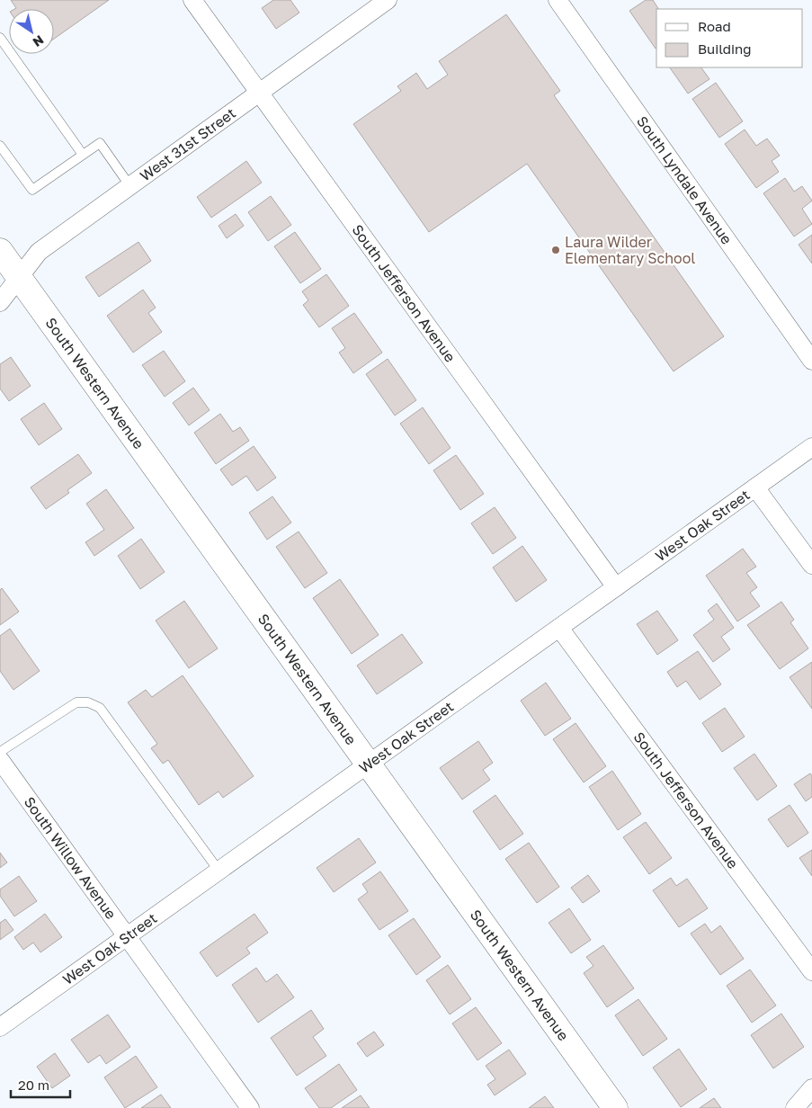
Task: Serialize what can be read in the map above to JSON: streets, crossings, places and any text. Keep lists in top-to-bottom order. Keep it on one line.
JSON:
{"streets":{"street":["West 31st Street","South Lyndale Avenue","South Jefferson Avenue","South Western Avenue","West Oak Street","South Willow Avenue"]},"crossings":[["West 31st Street","South Jefferson Avenue"],["West 31st Street","South Western Avenue"],["South Jefferson Avenue","West Oak Street"],["South Western Avenue","West Oak Street"],["West Oak Street","South Willow Avenue"]],"places":["Laura Wilder Elementary School"],"legend":["Road","Building"],"scale_bar":"20 m","north":"bottom right"}
